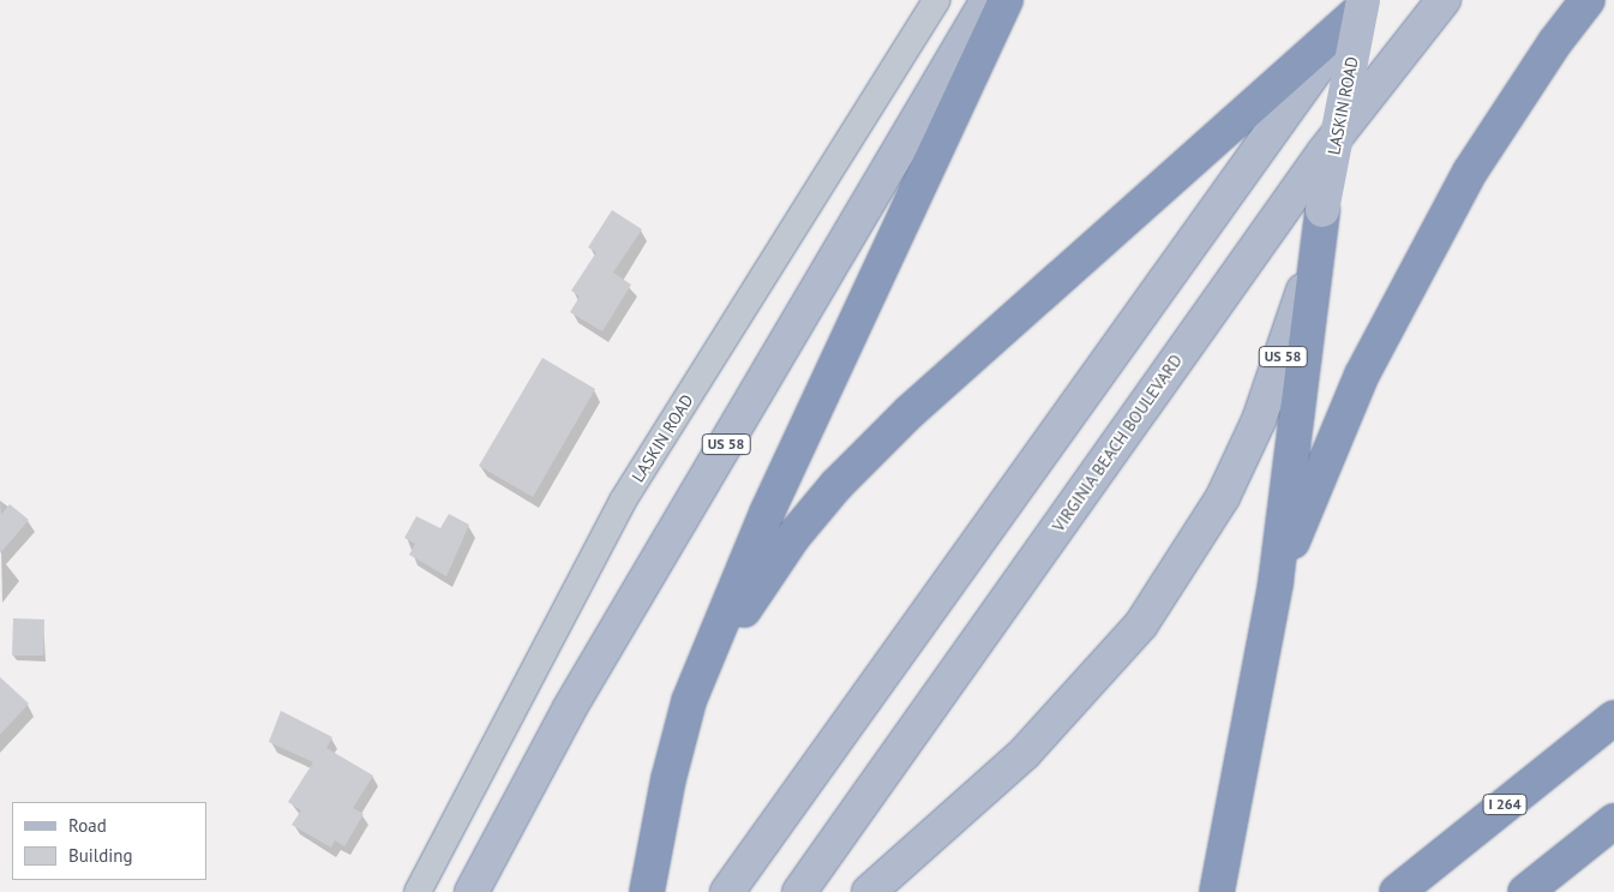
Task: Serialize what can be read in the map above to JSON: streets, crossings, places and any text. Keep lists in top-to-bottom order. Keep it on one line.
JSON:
{"streets":{"highway":["I 264"],"main road":["LASKIN ROAD","US 58","VIRGINIA BEACH BOULEVARD"]},"crossings":[["LASKIN ROAD","US 58"]],"legend":["Road","Building"]}
